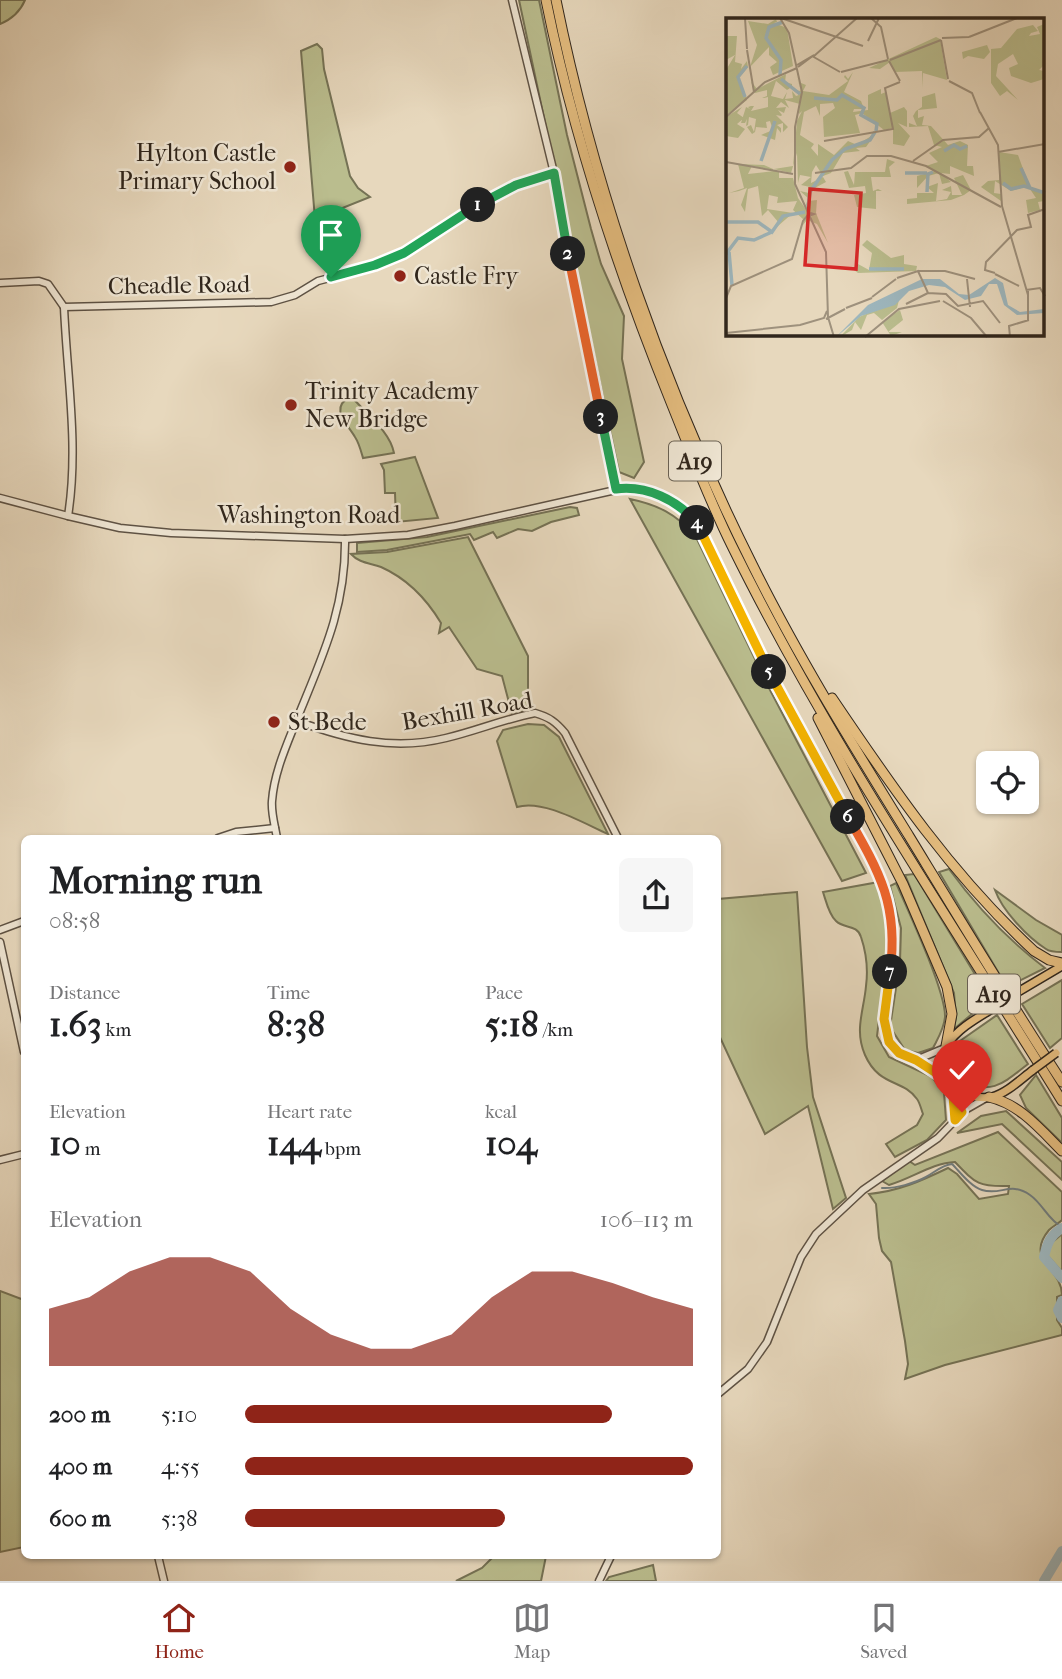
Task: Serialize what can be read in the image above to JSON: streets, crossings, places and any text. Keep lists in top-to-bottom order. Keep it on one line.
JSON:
{"streets":{"highway":["A19"],"street":["Cheadle Road","Washington Road","Bexhill Road"]},"places":["Hylton Castle Primary School","Castle Fry","Trinity Academy New Bridge","St Bede"],"page":{"pins":["1","2","3","4","5","6","7"],"heading":["Morning run","08:58"],"stats":[["Distance","1.63 km"],["Time","8:38"],["Pace","5:18 /km"],["Elevation","10 m"],["Heart rate","144 bpm"],["kcal","104"]],"chart":["Elevation","106–113 m"],"list":[{"name":"200 m","note":"5:10"},{"name":"400 m","note":"4:55"},{"name":"600 m","note":"5:38"}],"tabs":["Home","Map","Saved"]}}
